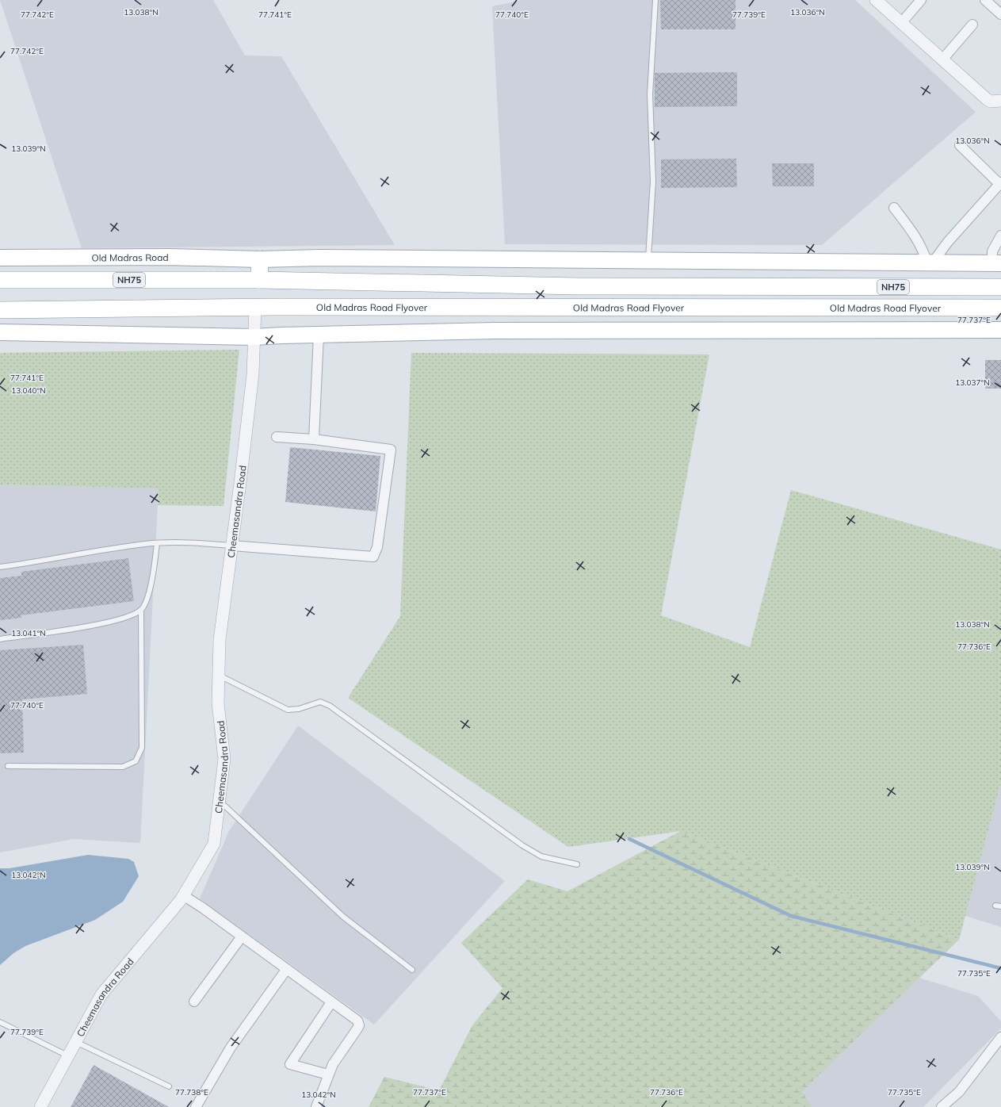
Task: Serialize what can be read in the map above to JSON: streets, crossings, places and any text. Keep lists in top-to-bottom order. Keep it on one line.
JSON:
{"streets":{"highway":["NH75","Old Madras Road Flyover"],"main road":["Old Madras Road"],"street":["Cheemasandra Road"]},"crossings":[["NH75","Old Madras Road Flyover"],["NH75","Cheemasandra Road"],["Old Madras Road Flyover","Cheemasandra Road"]],"coordinates":["13.038°N","13.036°N","77.742°E","77.740°E","77.739°E","77.741°E","13.039°N","77.737°E","13.037°N","13.040°N","13.041°N","77.736°E","13.042°N","77.735°E","77.738°E"]}
